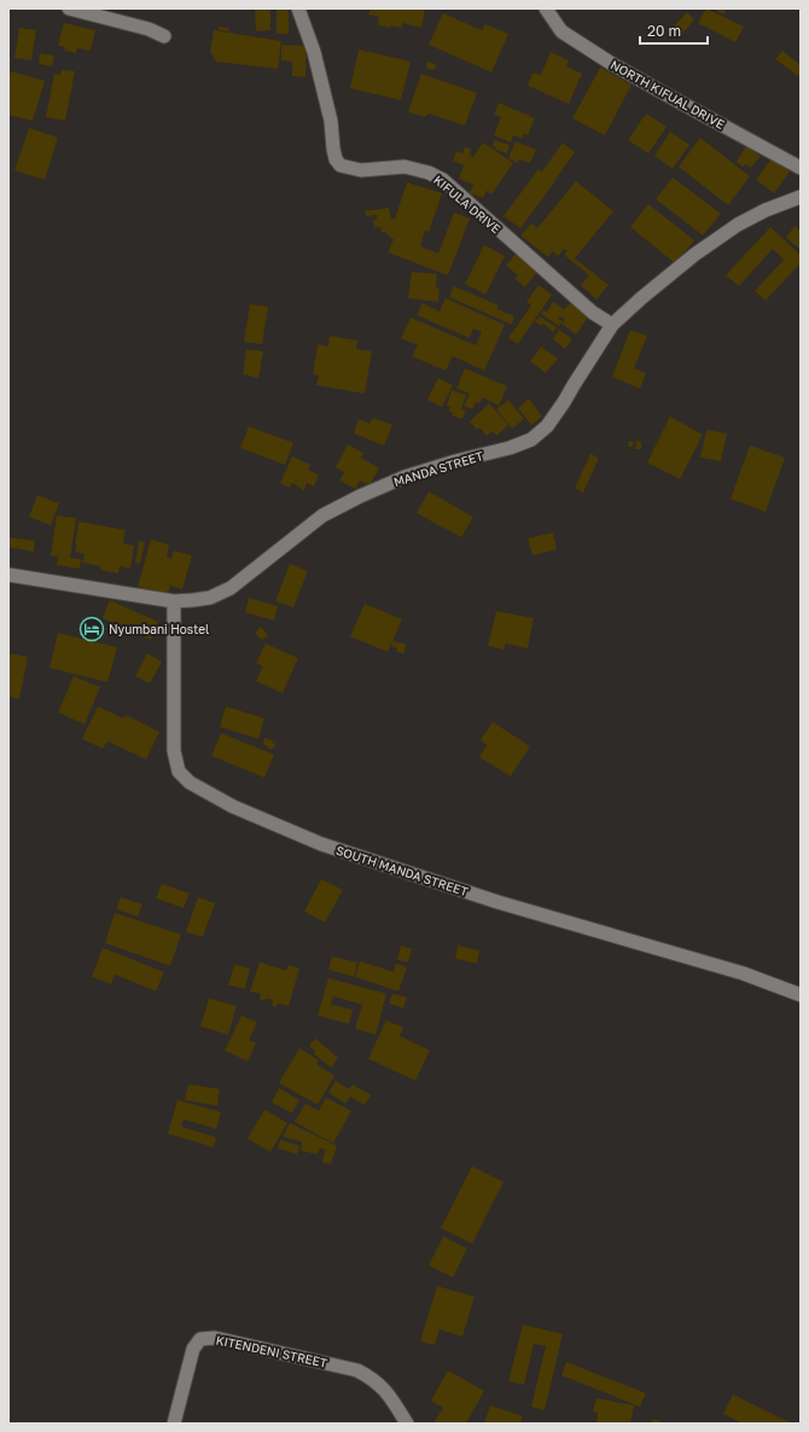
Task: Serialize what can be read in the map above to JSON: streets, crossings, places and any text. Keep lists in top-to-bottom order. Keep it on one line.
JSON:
{"streets":{"street":["NORTH KIFUAL DRIVE","KIFULA DRIVE","MANDA STREET","SOUTH MANDA STREET","KITENDENI STREET"]},"crossings":[["KIFULA DRIVE","MANDA STREET"],["MANDA STREET","SOUTH MANDA STREET"]],"places":{"hotel":["Nyumbani Hostel"]},"scale_bar":"20 m"}
